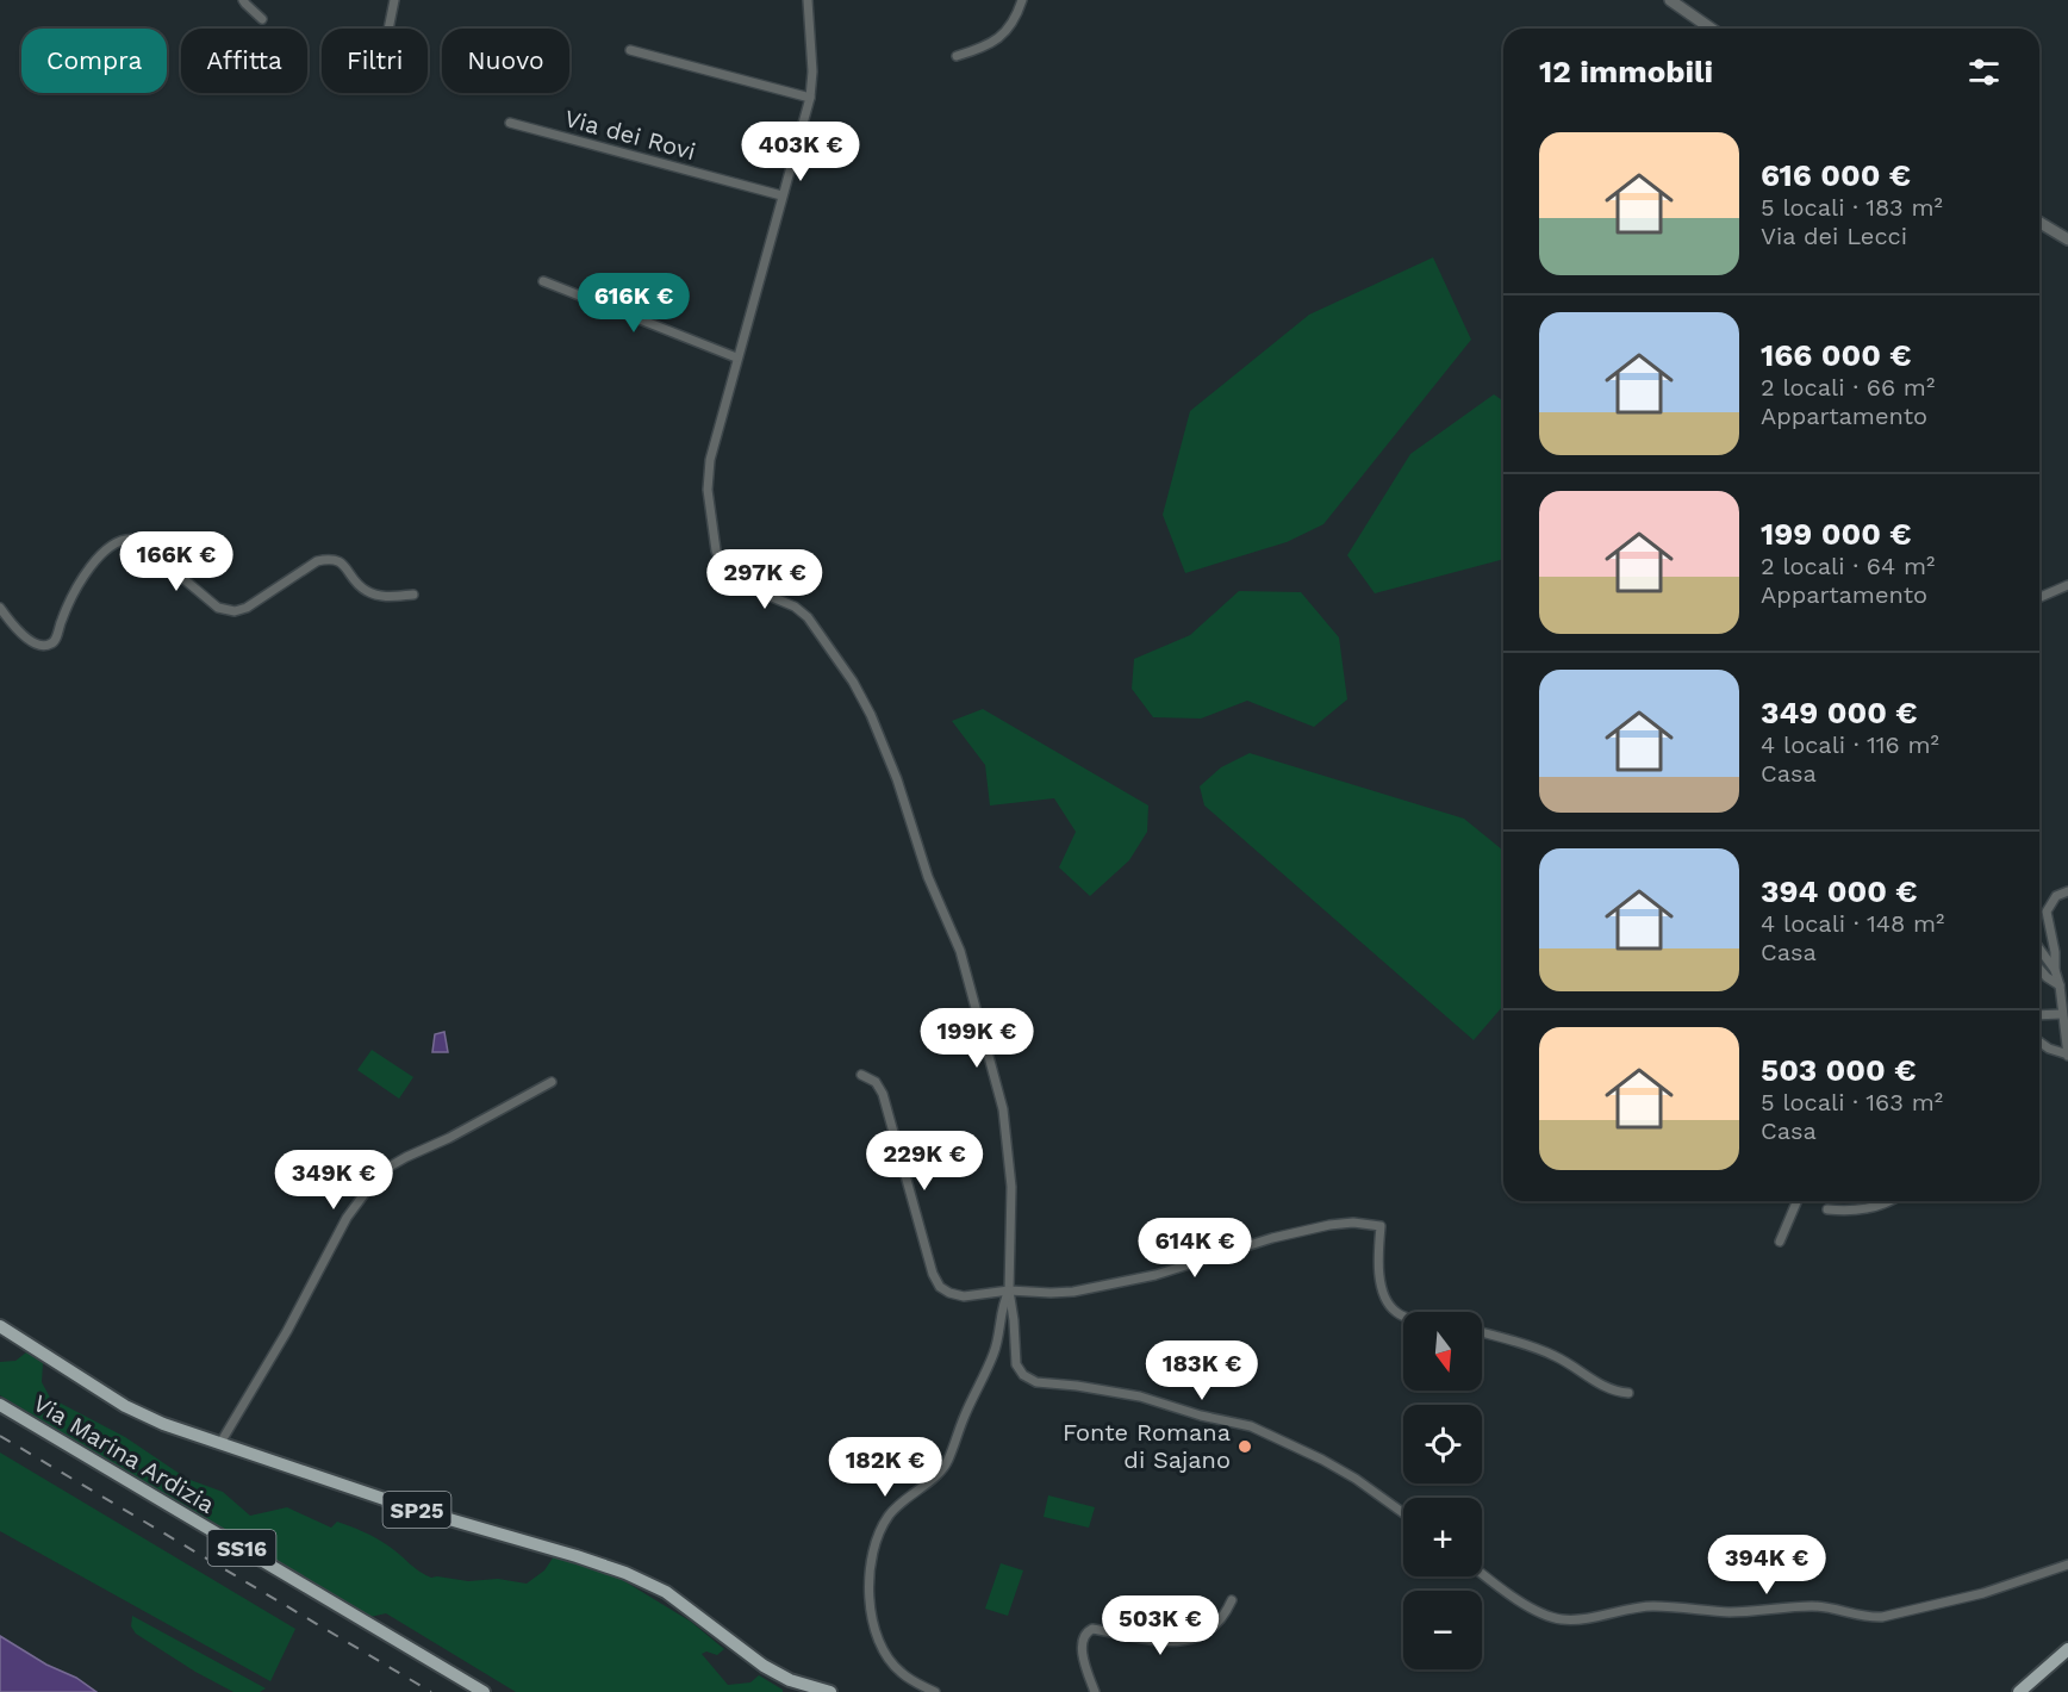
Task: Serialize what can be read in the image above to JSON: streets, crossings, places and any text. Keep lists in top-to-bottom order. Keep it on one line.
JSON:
{"streets":{"main road":["Via Marina Ardizia","SP25","SS16"],"street":["Via dei Rovi"]},"places":["Fonte Romana di Sajano"],"north":"bottom","page":{"chip":["Compra","Affitta","Filtri","Nuovo"],"heading":"12 immobili","list":[{"name":"616 000 €","note":"5 locali · 183 m² · Via dei Lecci"},{"name":"166 000 €","note":"2 locali · 66 m² · Appartamento"},{"name":"199 000 €","note":"2 locali · 64 m² · Appartamento"},{"name":"349 000 €","note":"4 locali · 116 m² · Casa"},{"name":"394 000 €","note":"4 locali · 148 m² · Casa"},{"name":"503 000 €","note":"5 locali · 163 m² · Casa"}],"price":["403K €","616K €","166K €","297K €","199K €","229K €","349K €","614K €","183K €","182K €","394K €","503K €"],"map_buttons":["+","−"]}}
